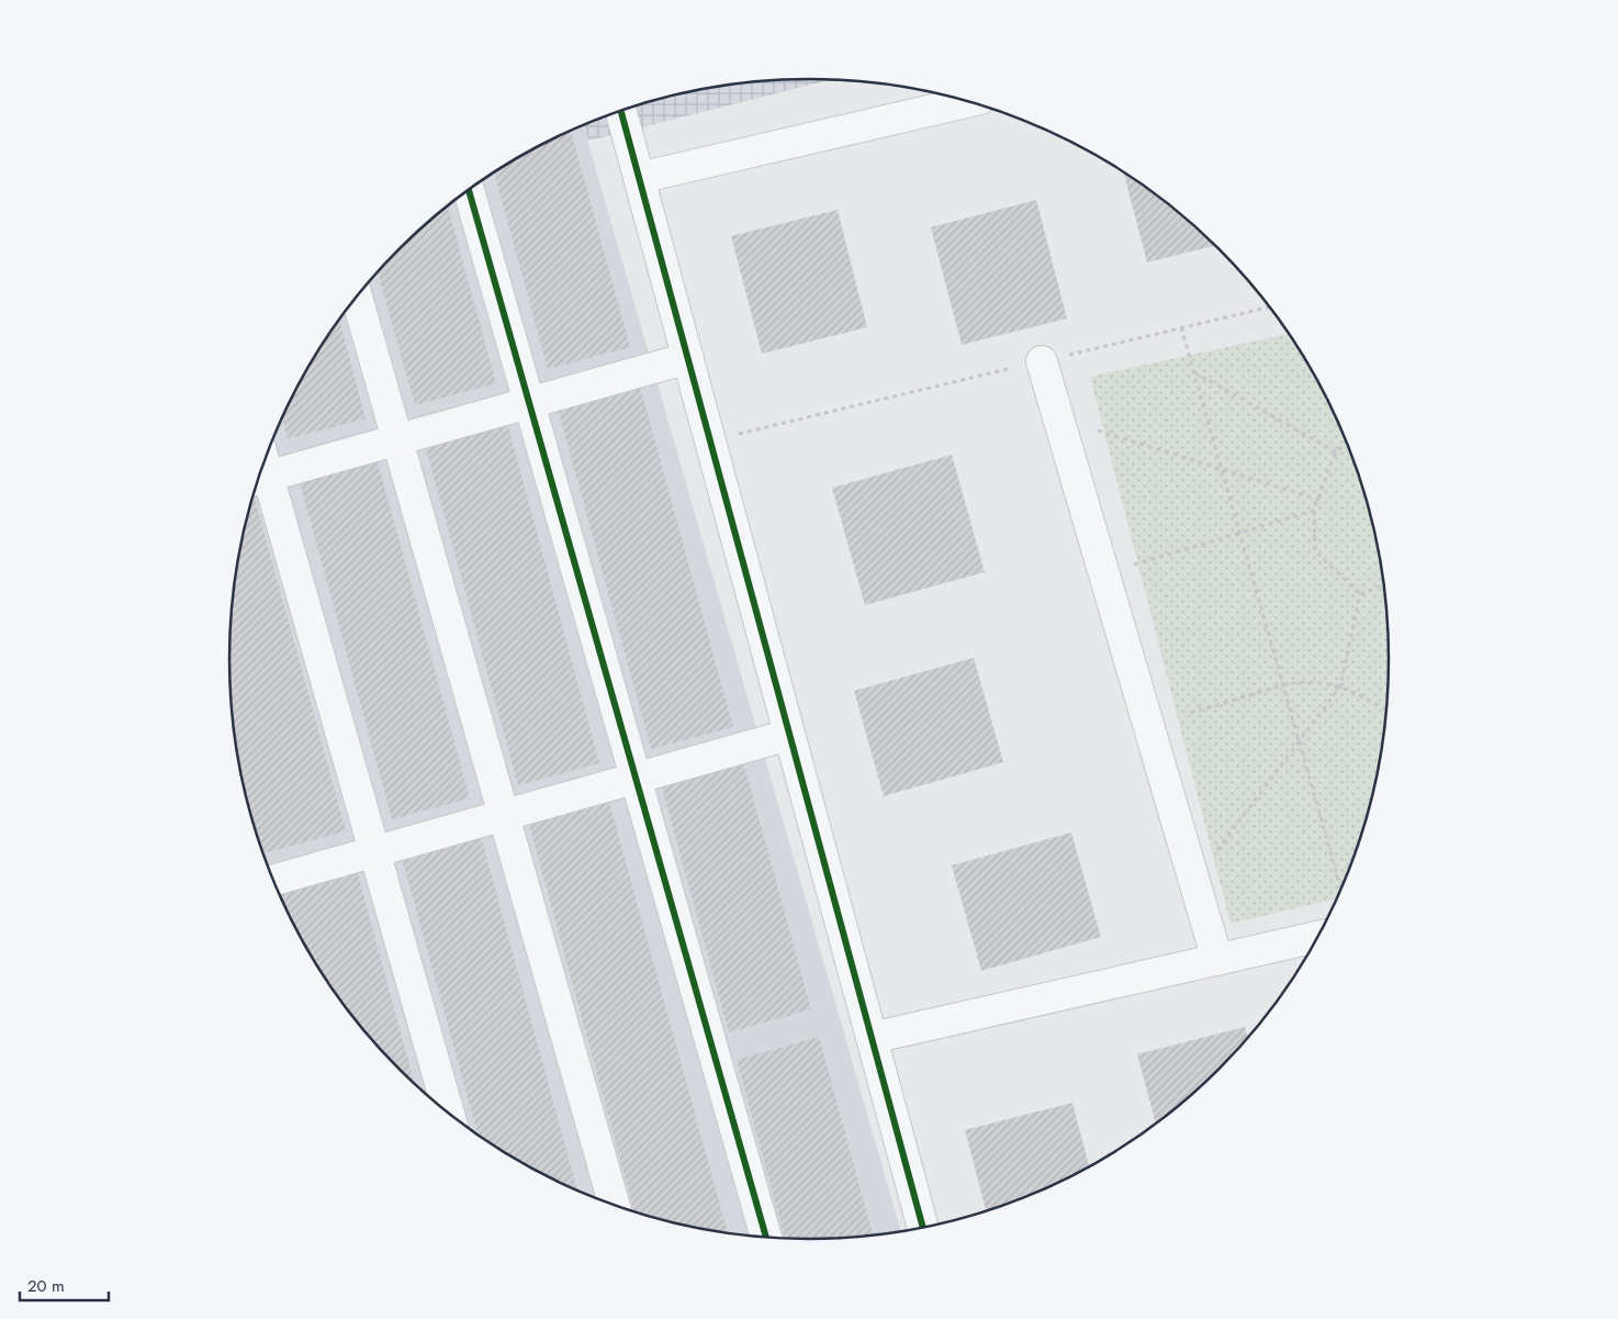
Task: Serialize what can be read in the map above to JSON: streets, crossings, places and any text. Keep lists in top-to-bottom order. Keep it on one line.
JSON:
{"scale_bar":"20 m"}
